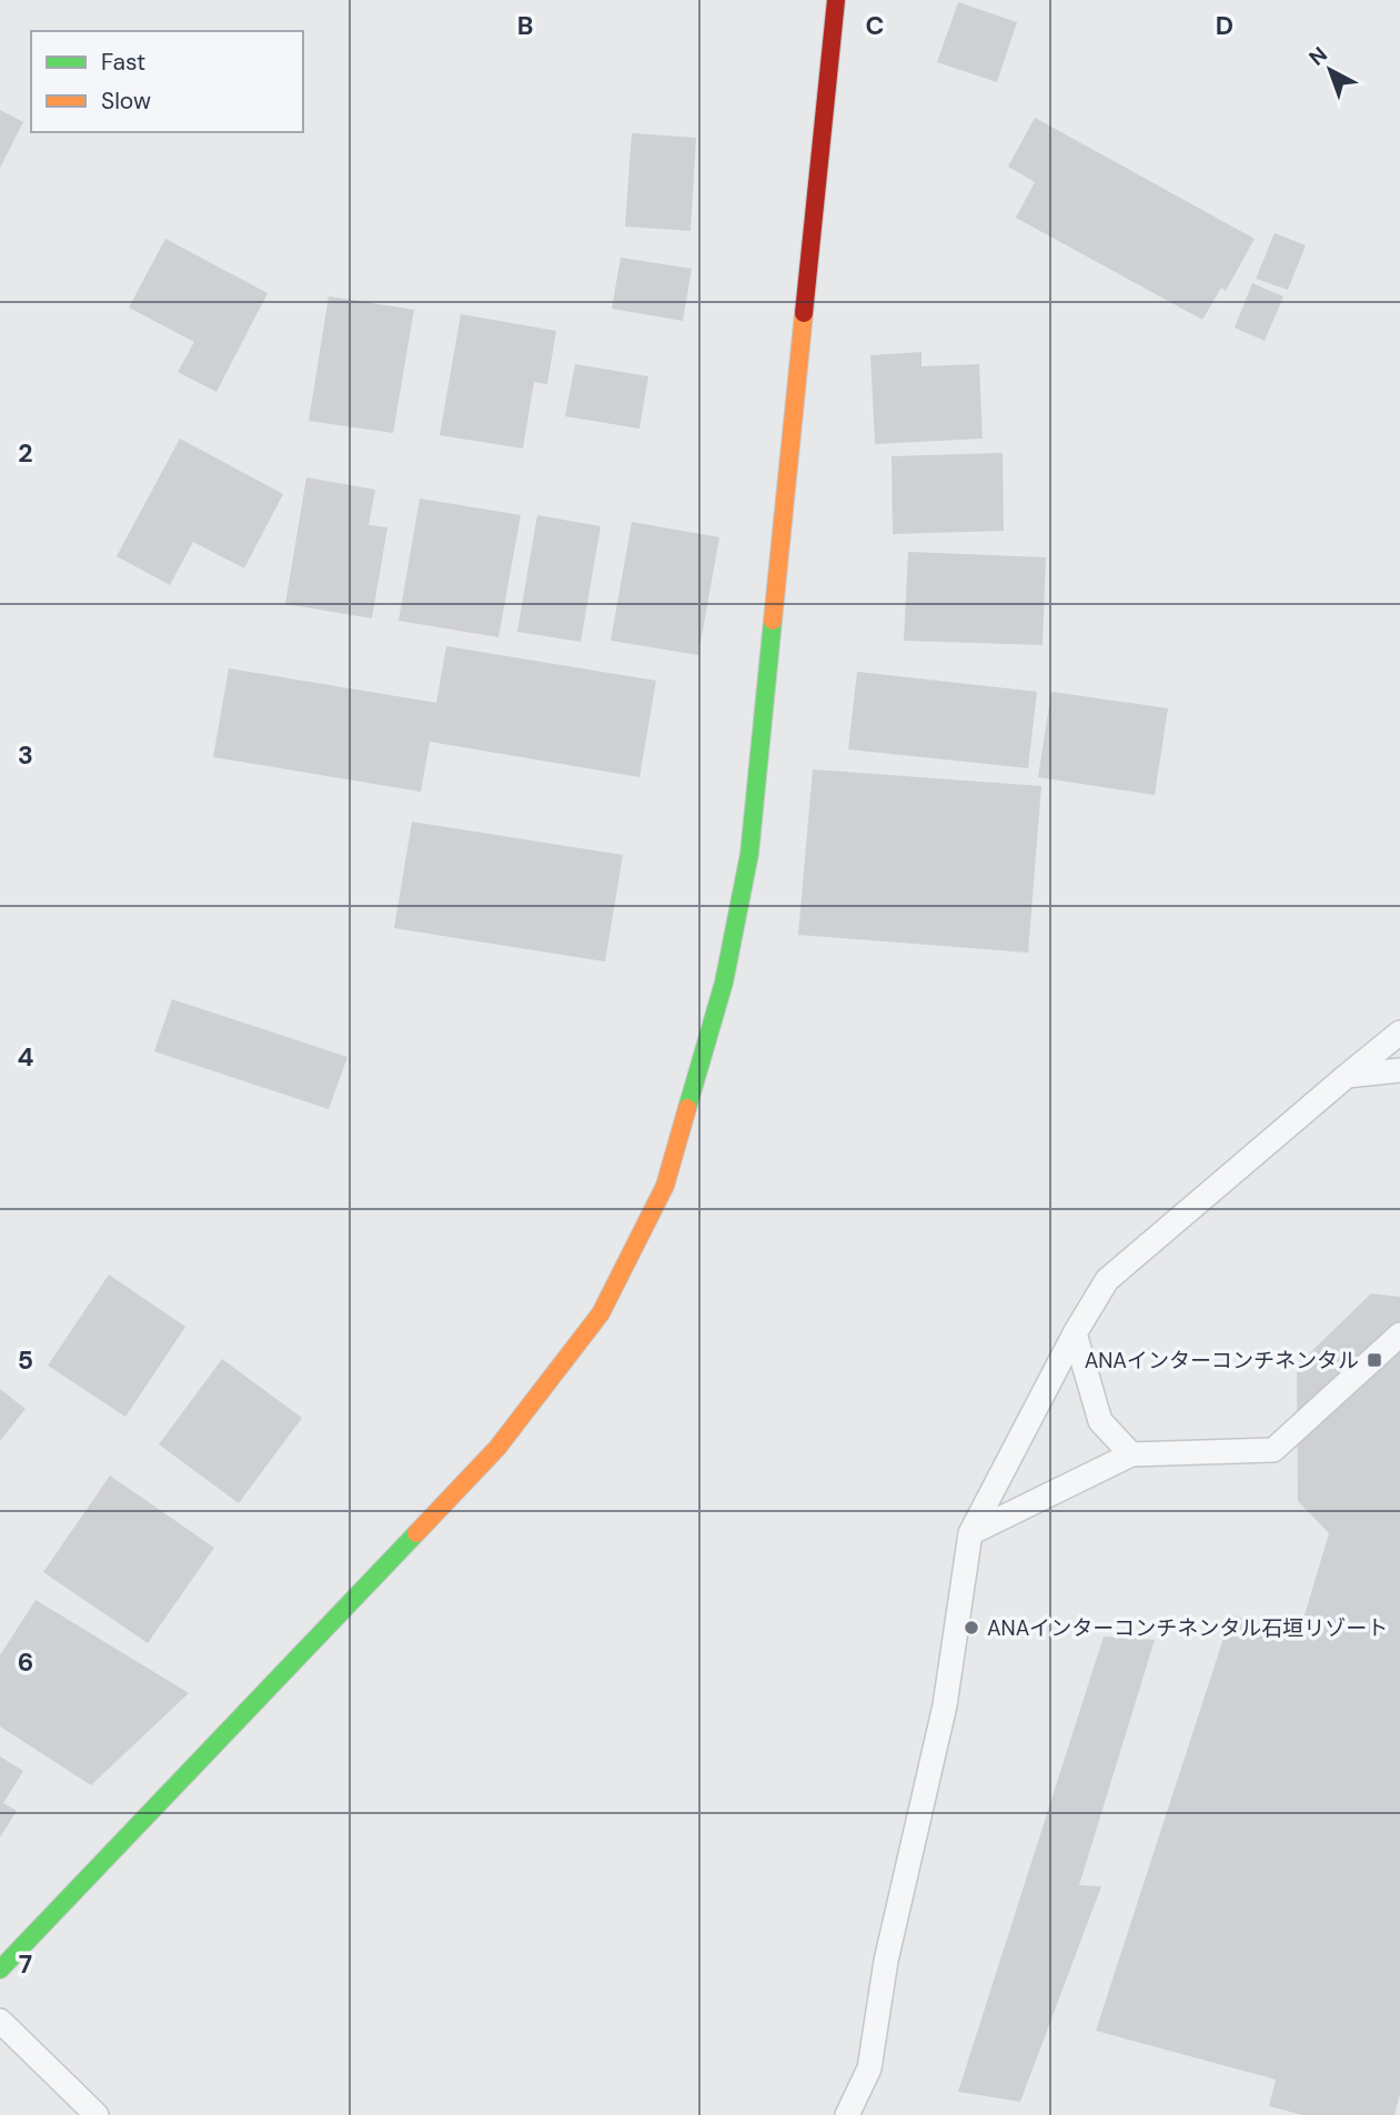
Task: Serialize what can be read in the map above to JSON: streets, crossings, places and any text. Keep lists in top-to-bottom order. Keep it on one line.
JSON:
{"places":{"transit":["ANAインターコンチネンタル"],"other":["ANAインターコンチネンタル石垣リゾート"]},"legend":["Fast","Slow"],"north":"top left","grid":{"columns":["B","C","D"],"rows":["2","3","4","5","6","7"]}}
